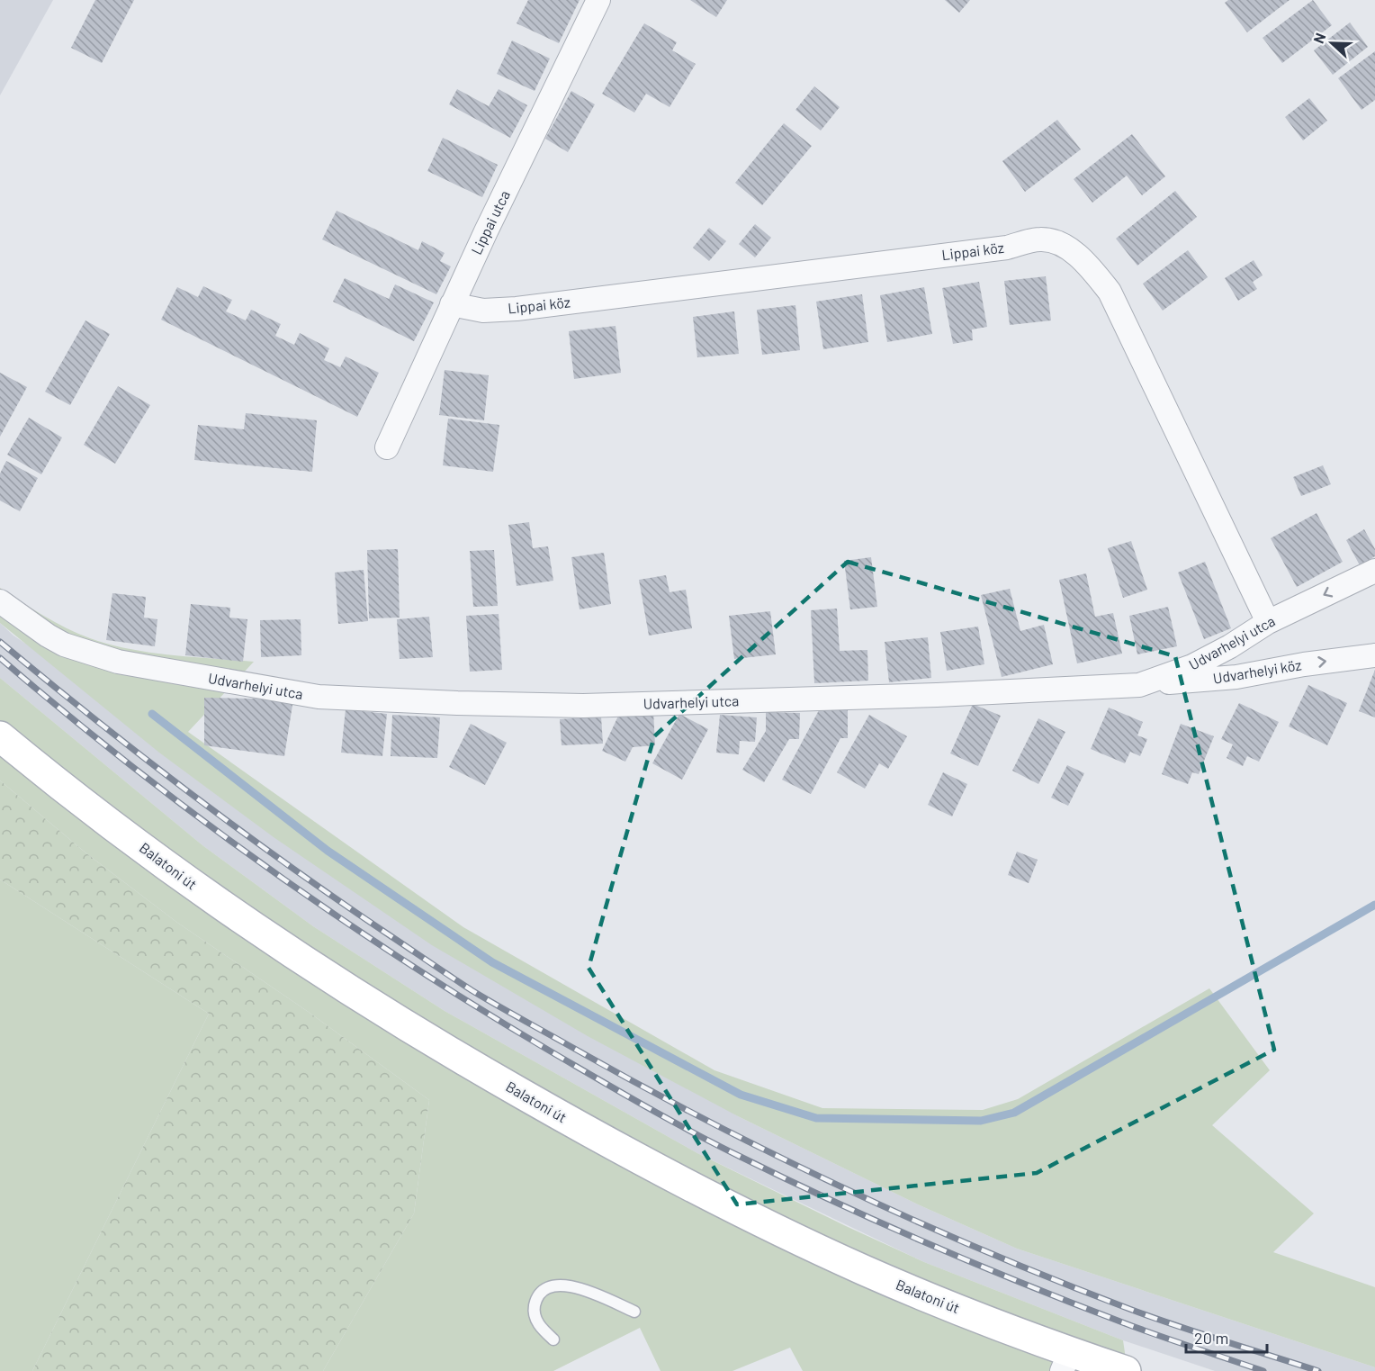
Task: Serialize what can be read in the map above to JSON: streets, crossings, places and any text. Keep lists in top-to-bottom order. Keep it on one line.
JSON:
{"streets":{"main road":["Balatoni út"],"street":["Lippai utca","Lippai köz","Udvarhelyi utca","Udvarhelyi köz"]},"crossings":[["Lippai utca","Lippai köz"],["Lippai köz","Udvarhelyi utca"],["Udvarhelyi utca","Udvarhelyi köz"]],"one_way":["Udvarhelyi köz"],"scale_bar":"20 m","north":"left"}
